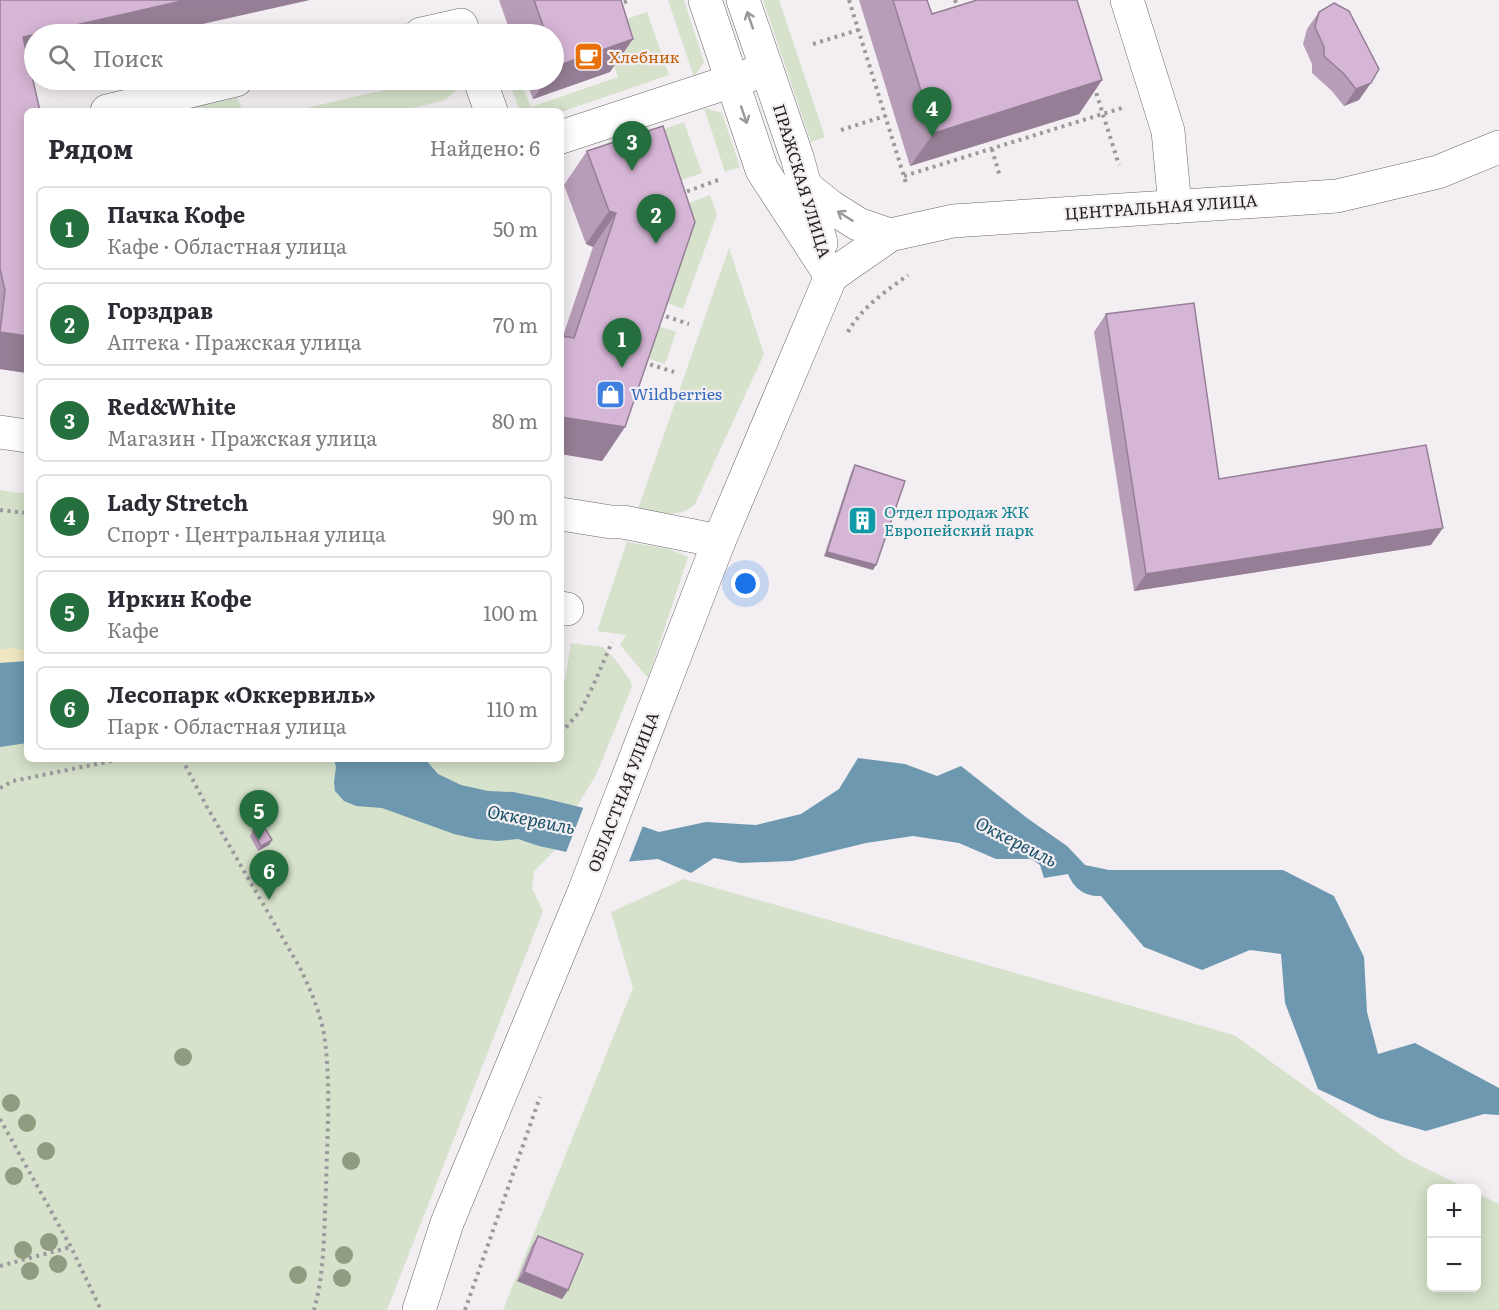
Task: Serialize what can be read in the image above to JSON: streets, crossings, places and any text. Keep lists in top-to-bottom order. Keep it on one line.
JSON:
{"streets":{"street":["ПРАЖСКАЯ УЛИЦА","ЦЕНТРАЛЬНАЯ УЛИЦА","ОБЛАСТНАЯ УЛИЦА"]},"crossings":[["ПРАЖСКАЯ УЛИЦА","ЦЕНТРАЛЬНАЯ УЛИЦА"],["ПРАЖСКАЯ УЛИЦА","ОБЛАСТНАЯ УЛИЦА"],["ЦЕНТРАЛЬНАЯ УЛИЦА","ОБЛАСТНАЯ УЛИЦА"]],"water":["Оккервиль"],"places":{"cafe":["Хлебник"],"shop":["Wildberries"],"building":["Отдел продаж ЖК Европейский парк"]},"page":{"search":"Поиск","pins":["4","3","2","1","5","6"],"heading":["Рядом","Найдено: 6"],"list":[{"mark":"1","name":"Пачка Кофе","note":"Кафе · Областная улица","value":"50 m"},{"mark":"2","name":"Горздрав","note":"Аптека · Пражская улица","value":"70 m"},{"mark":"3","name":"Red&White","note":"Магазин · Пражская улица","value":"80 m"},{"mark":"4","name":"Lady Stretch","note":"Спорт · Центральная улица","value":"90 m"},{"mark":"5","name":"Иркин Кофе","note":"Кафе","value":"100 m"},{"mark":"6","name":"Лесопарк «Оккервиль»","note":"Парк · Областная улица","value":"110 m"}],"map_buttons":["+","−"]}}
